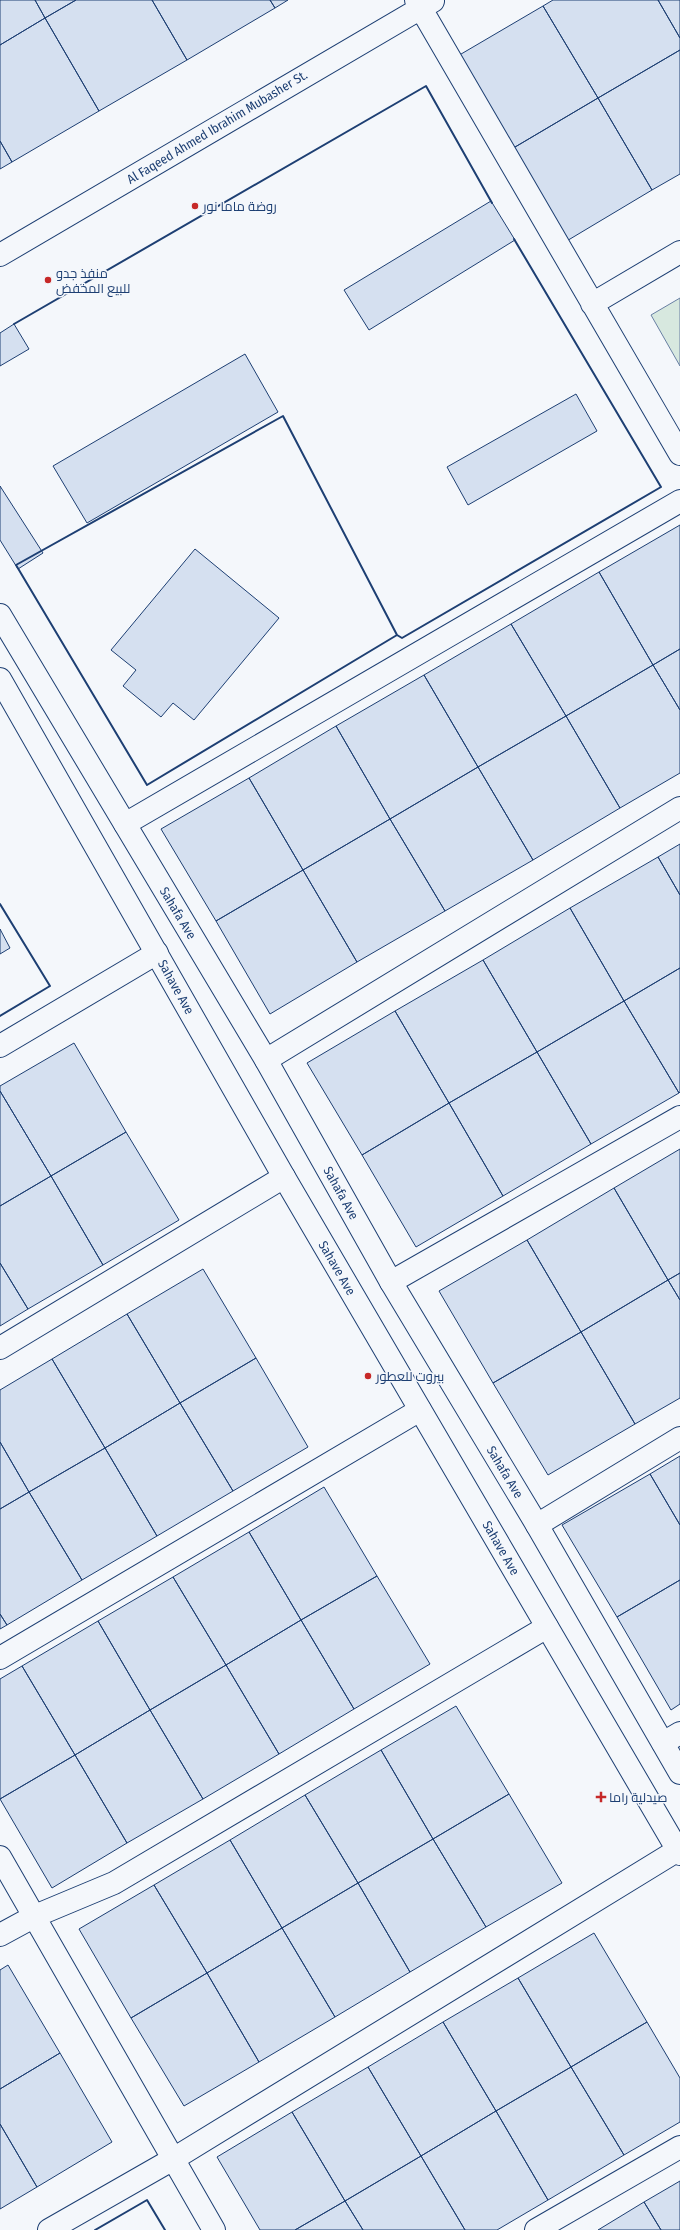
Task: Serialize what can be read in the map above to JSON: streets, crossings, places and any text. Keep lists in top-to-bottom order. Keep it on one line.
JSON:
{"streets":{"street":["Al Faqeed Ahmed Ibrahim Mubasher St.","Sahafa Ave","Sahave Ave"]},"places":{"other":["روضة ماما نور","منفذ جدو للبيع المخفض","بيروت للعطور"],"health":["صيدلية راما"]}}
